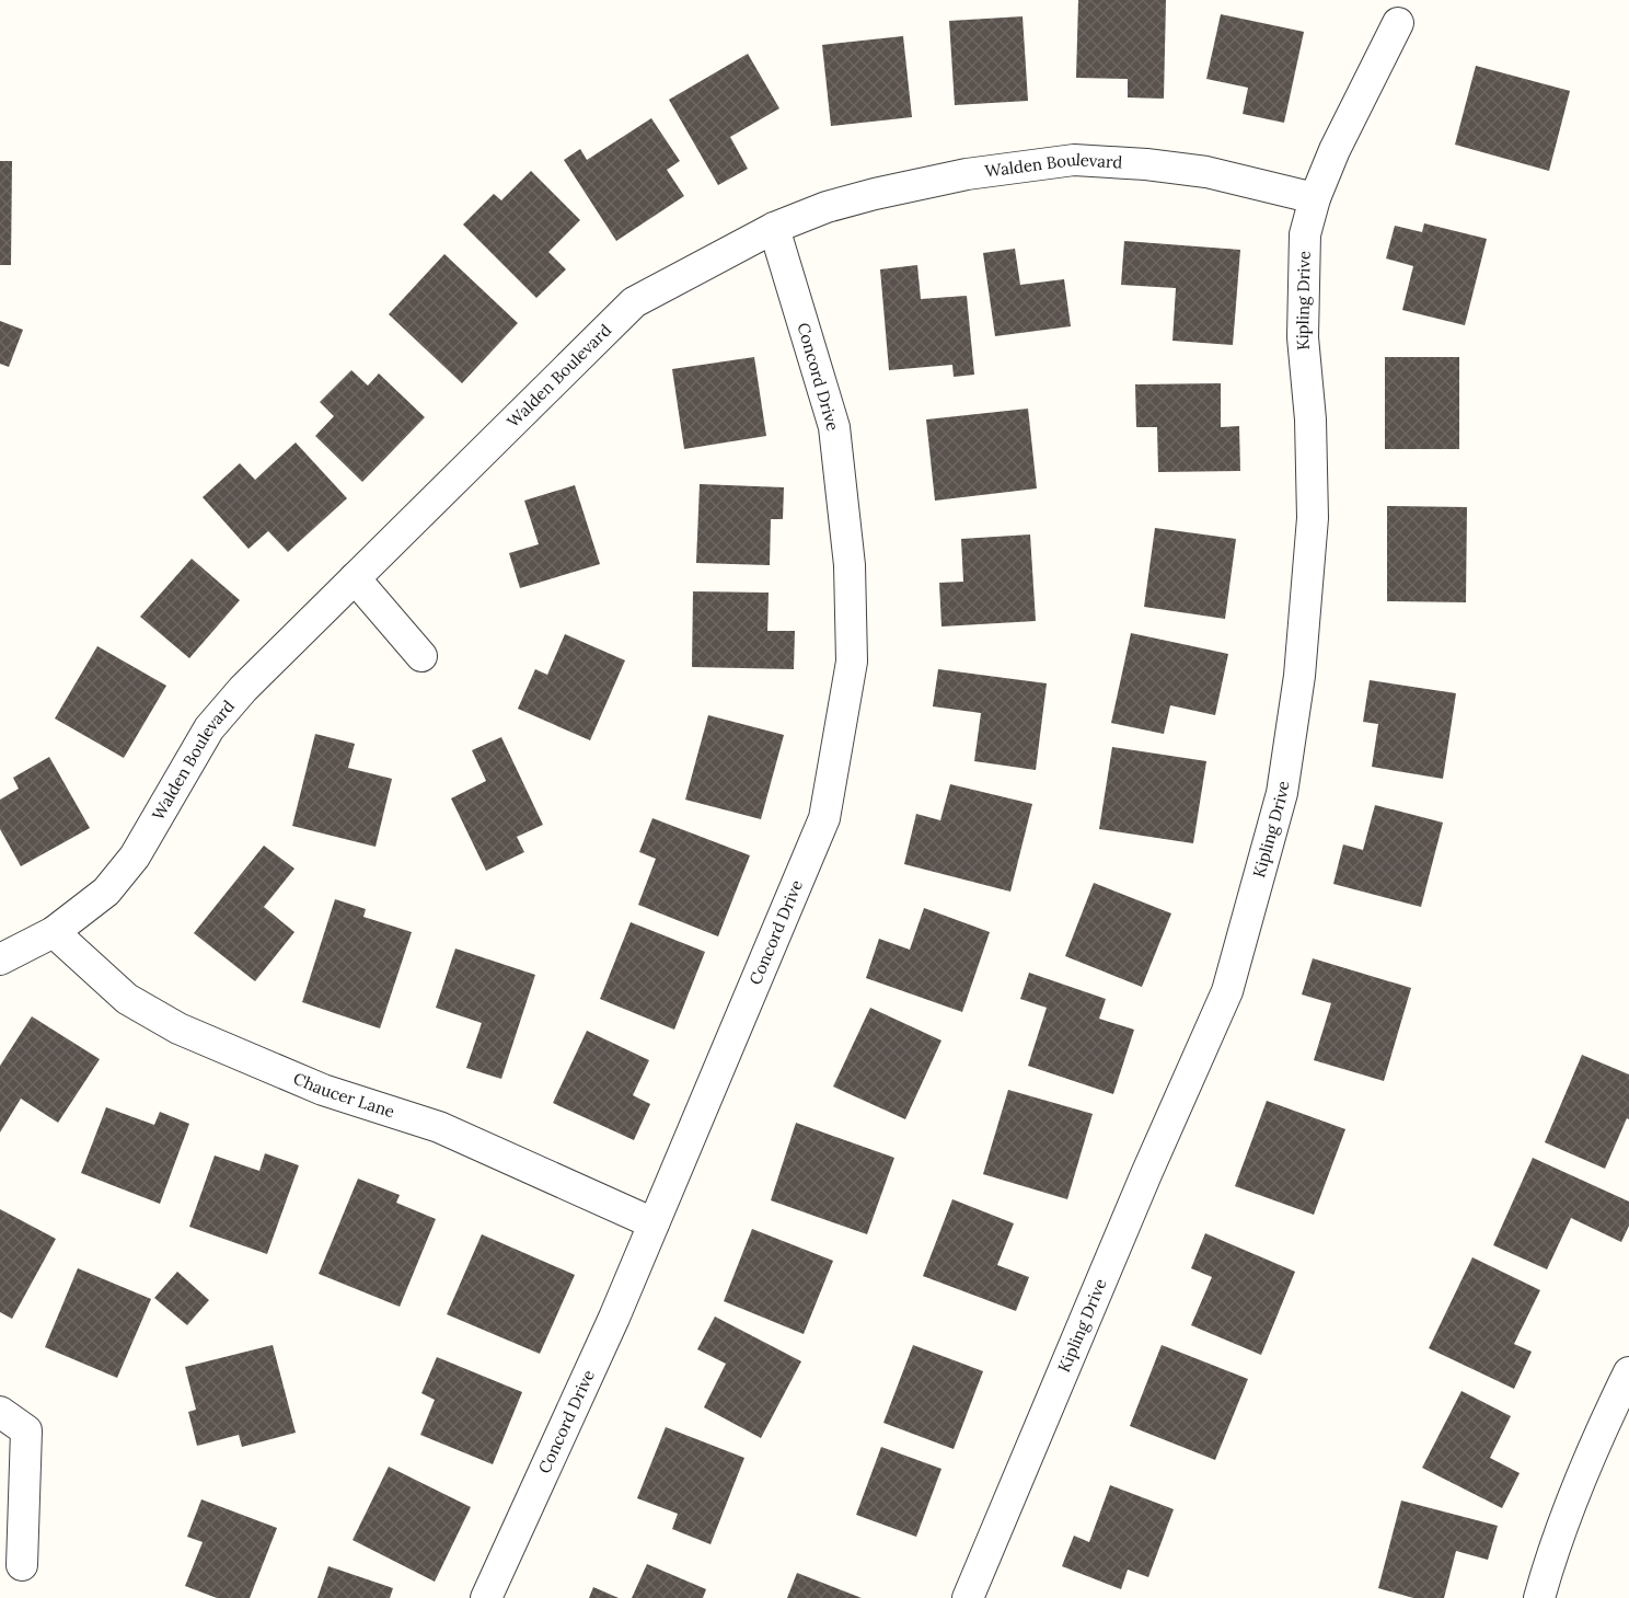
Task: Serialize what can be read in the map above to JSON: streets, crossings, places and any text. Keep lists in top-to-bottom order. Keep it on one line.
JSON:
{"streets":{"street":["Walden Boulevard","Kipling Drive","Concord Drive","Chaucer Lane"]},"crossings":[["Walden Boulevard","Kipling Drive"],["Walden Boulevard","Concord Drive"],["Walden Boulevard","Chaucer Lane"],["Concord Drive","Chaucer Lane"]]}
